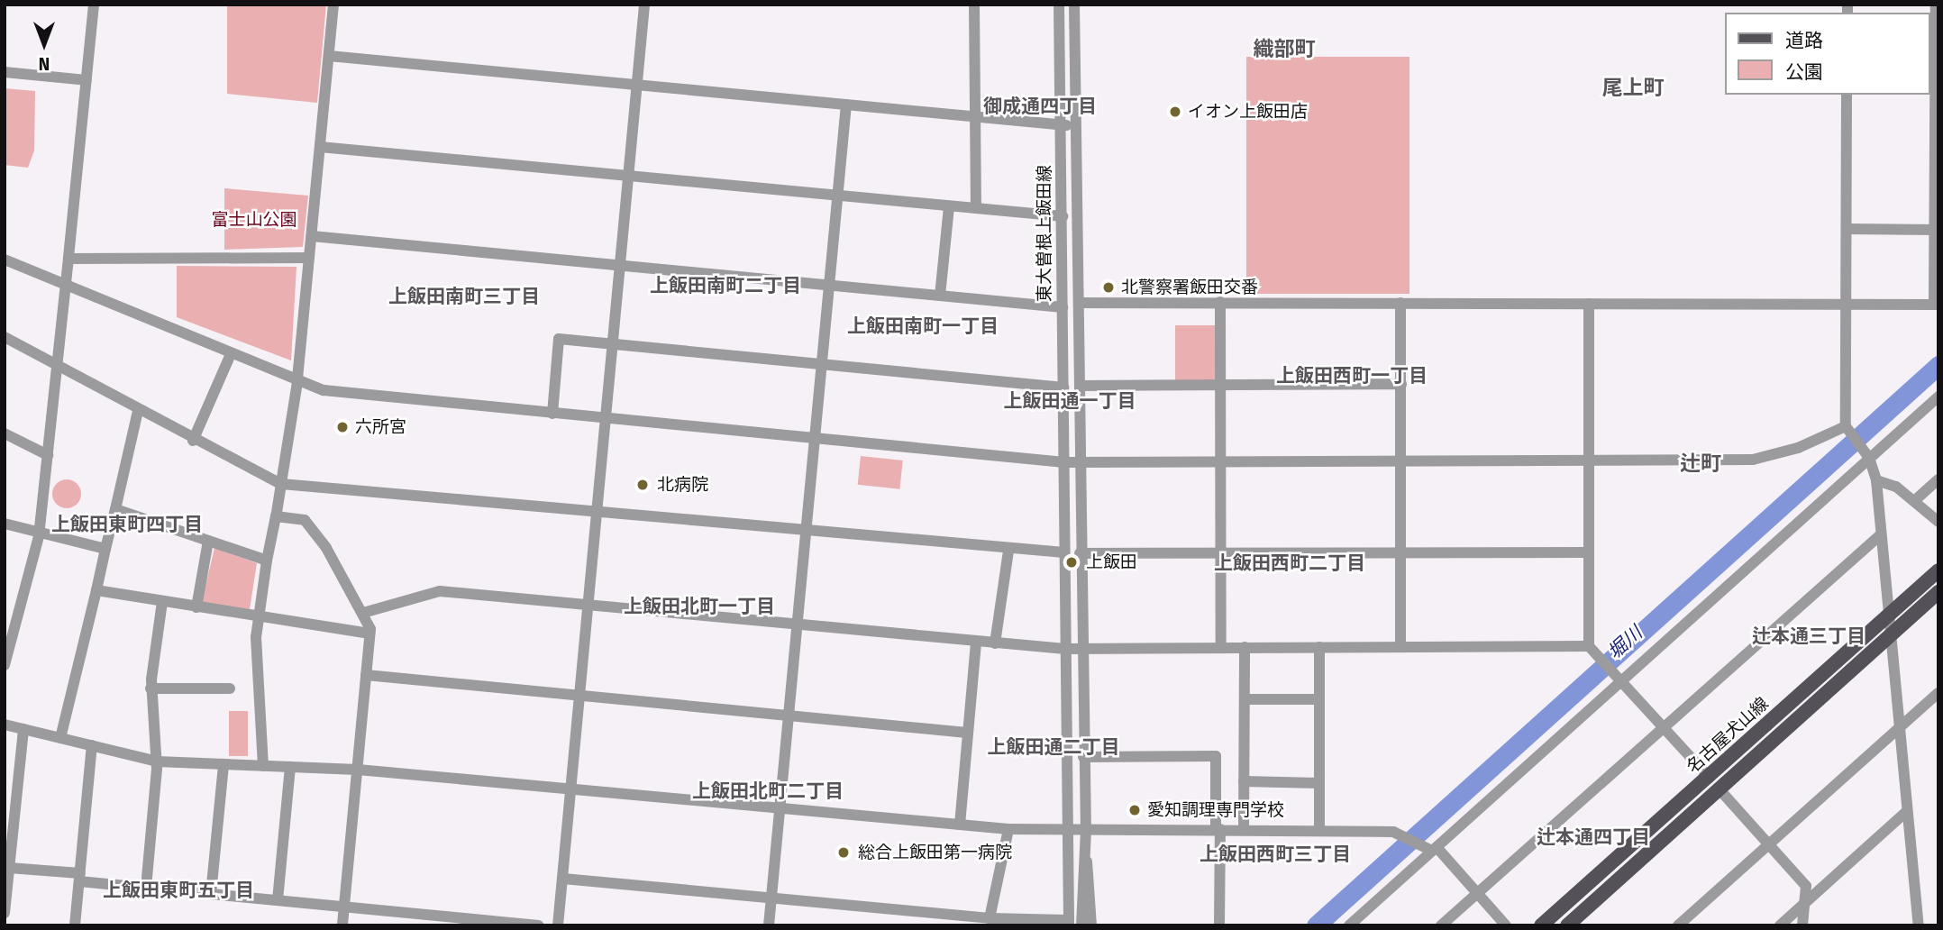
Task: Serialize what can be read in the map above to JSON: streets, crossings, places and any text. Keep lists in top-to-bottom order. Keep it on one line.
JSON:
{"streets":{"main road":["名古屋犬山線"],"street":["東大曽根上飯田線"]},"districts":["織部町","尾上町","御成通四丁目","上飯田南町二丁目","上飯田南町三丁目","上飯田南町一丁目","上飯田西町一丁目","上飯田通一丁目","辻町","上飯田東町四丁目","上飯田西町二丁目","上飯田北町一丁目","辻本通三丁目","上飯田通二丁目","上飯田北町二丁目","辻本通四丁目","上飯田西町三丁目","上飯田東町五丁目"],"water":["堀川"],"parks":["富士山公園"],"places":["イオン上飯田店","北警察署飯田交番","六所宮","北病院","上飯田","愛知調理専門学校","総合上飯田第一病院"],"legend":["道路","公園"],"north":"bottom"}
